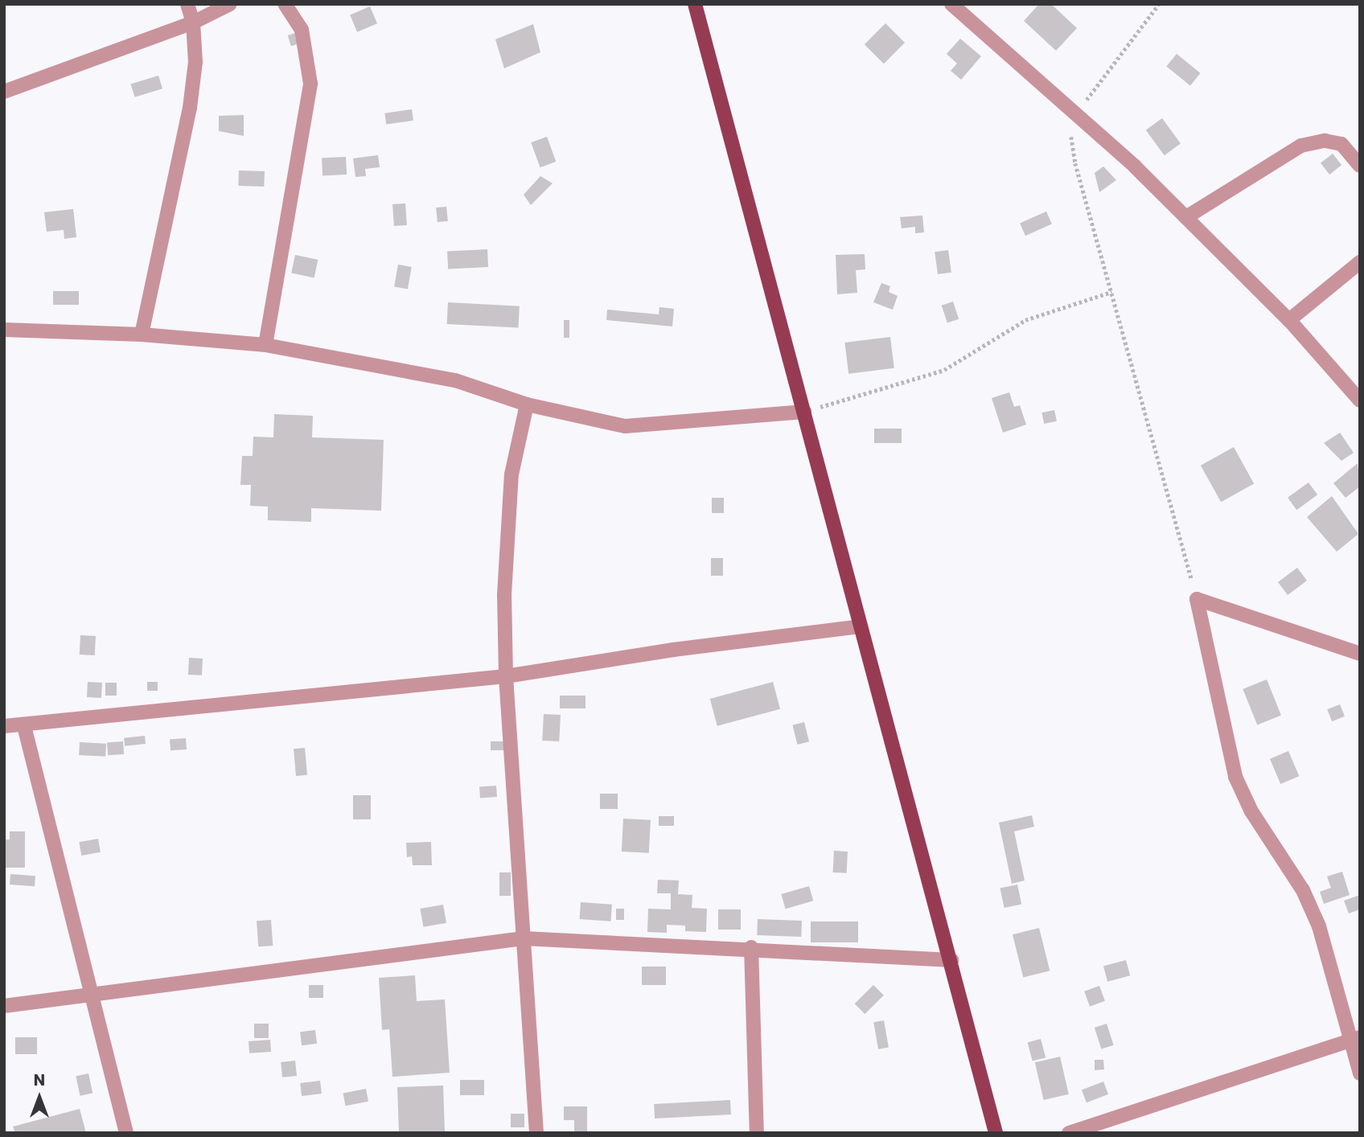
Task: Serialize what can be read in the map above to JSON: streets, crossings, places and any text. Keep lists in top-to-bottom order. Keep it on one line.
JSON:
{"north":"top"}
